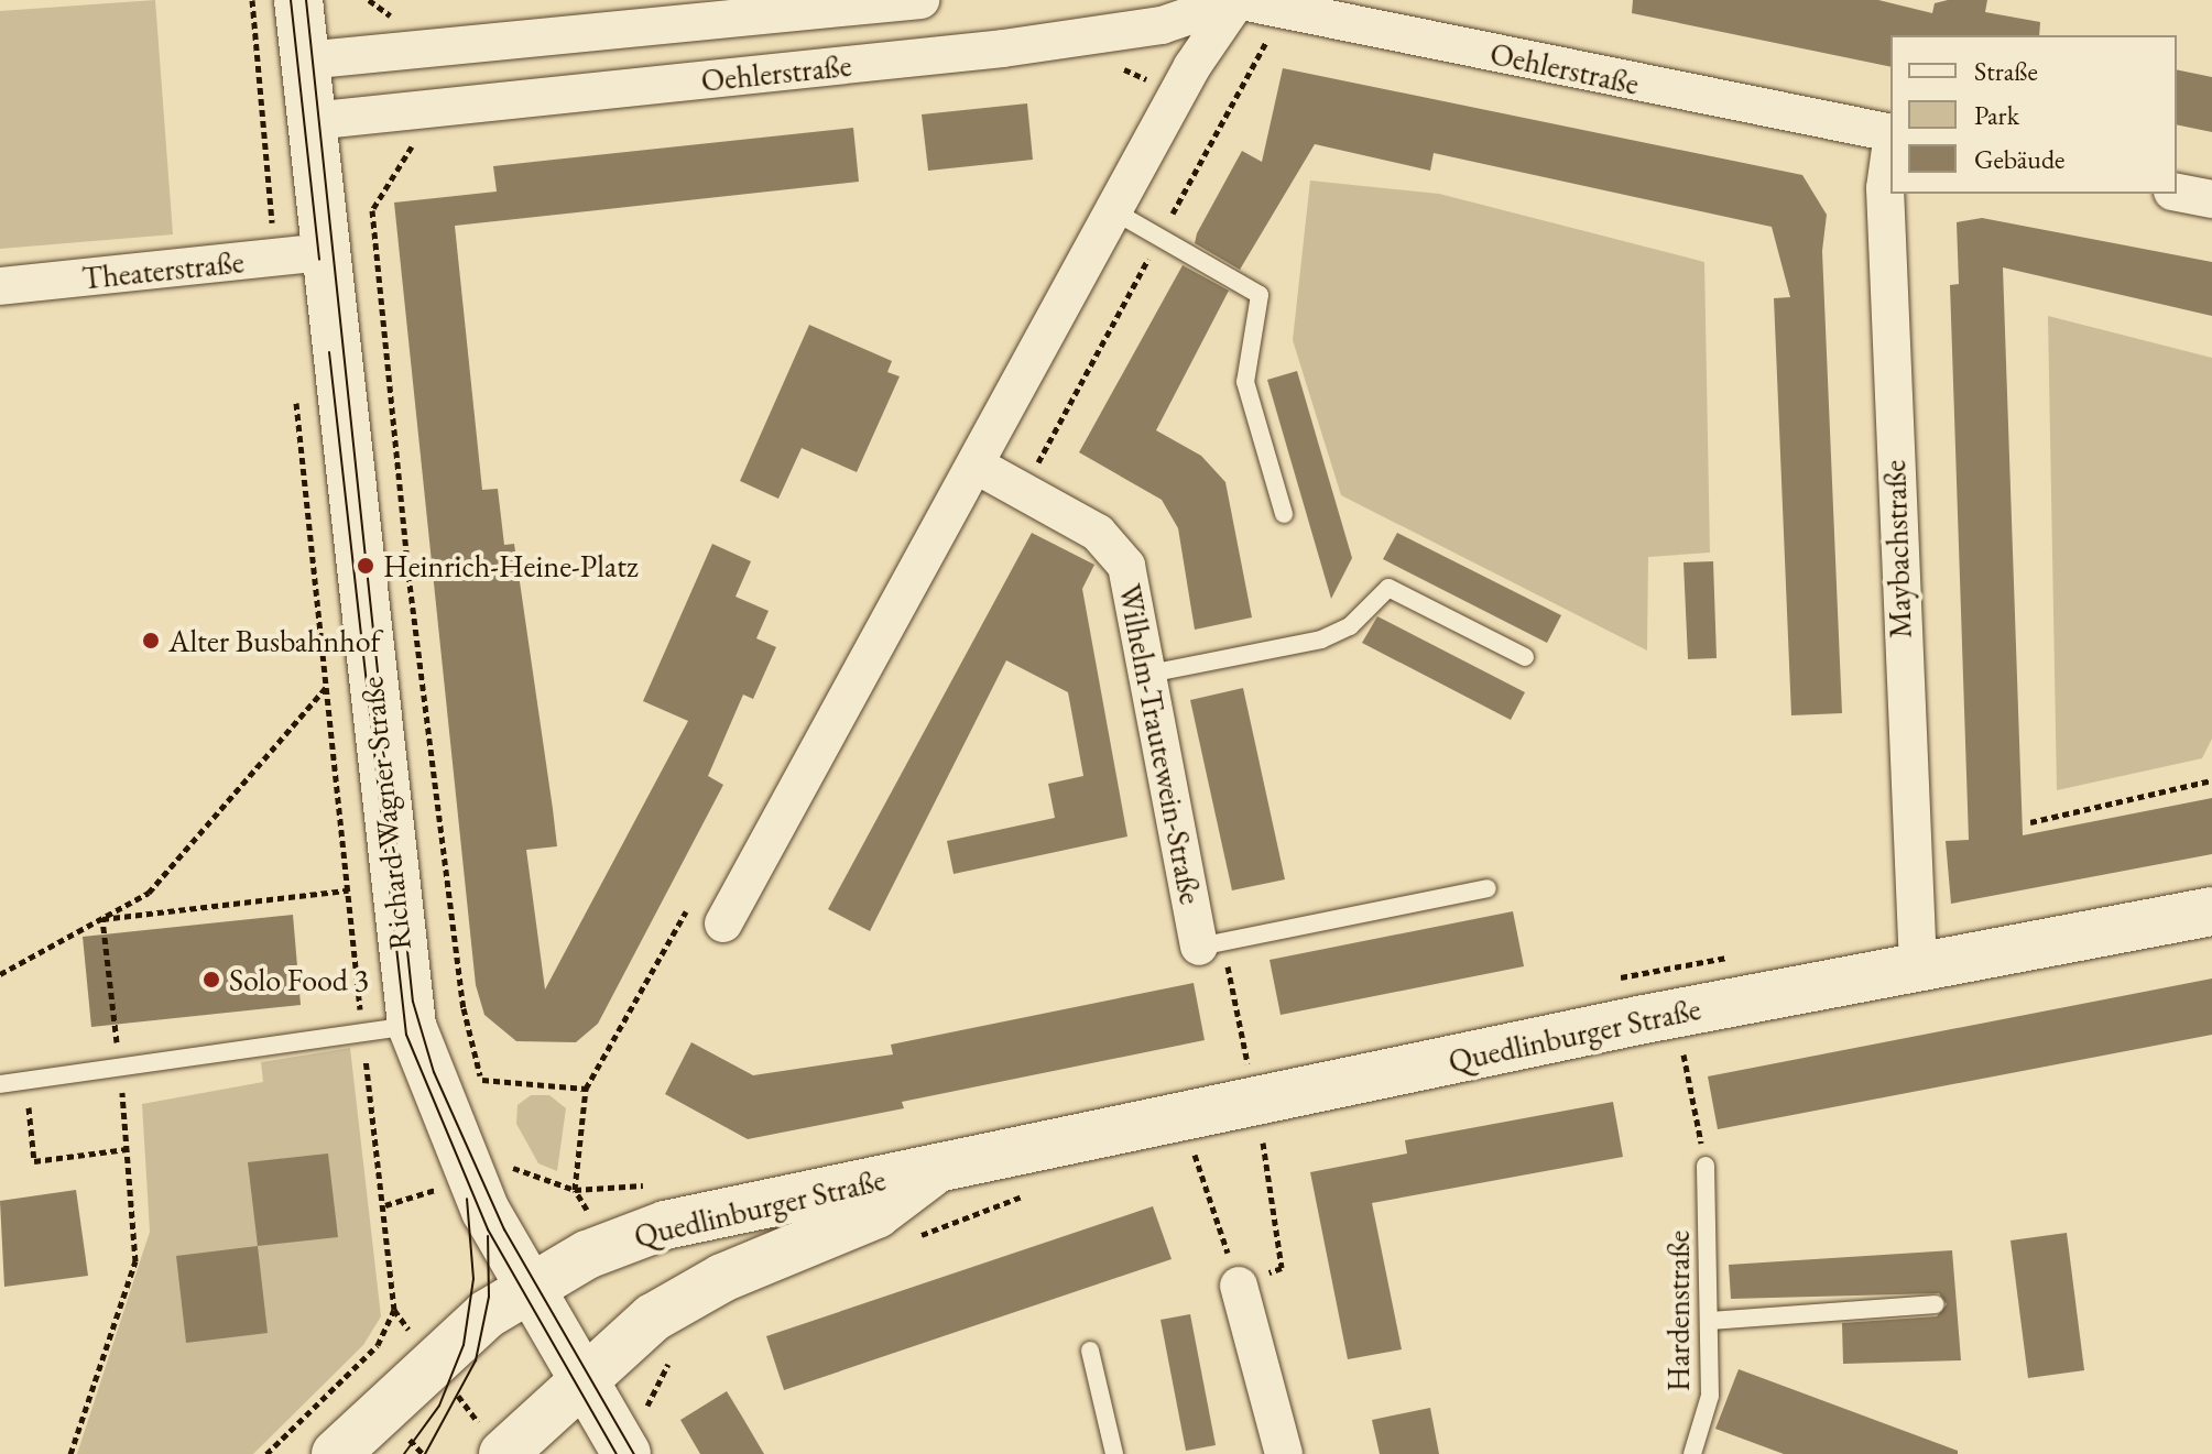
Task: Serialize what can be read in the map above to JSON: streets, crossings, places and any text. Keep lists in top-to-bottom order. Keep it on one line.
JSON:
{"streets":{"main road":["Richard-Wagner-Straße","Quedlinburger Straße"],"street":["Oehlerstraße","Theaterstraße","Maybachstraße","Wilhelm-Trautewein-Straße"],"lane":["Hardenstraße"]},"crossings":[["Oehlerstraße","Richard-Wagner-Straße"],["Theaterstraße","Richard-Wagner-Straße"],["Maybachstraße","Quedlinburger Straße"],["Richard-Wagner-Straße","Quedlinburger Straße"]],"places":["Heinrich-Heine-Platz","Alter Busbahnhof","Solo Food 3"],"legend":["Straße","Park","Gebäude"]}
